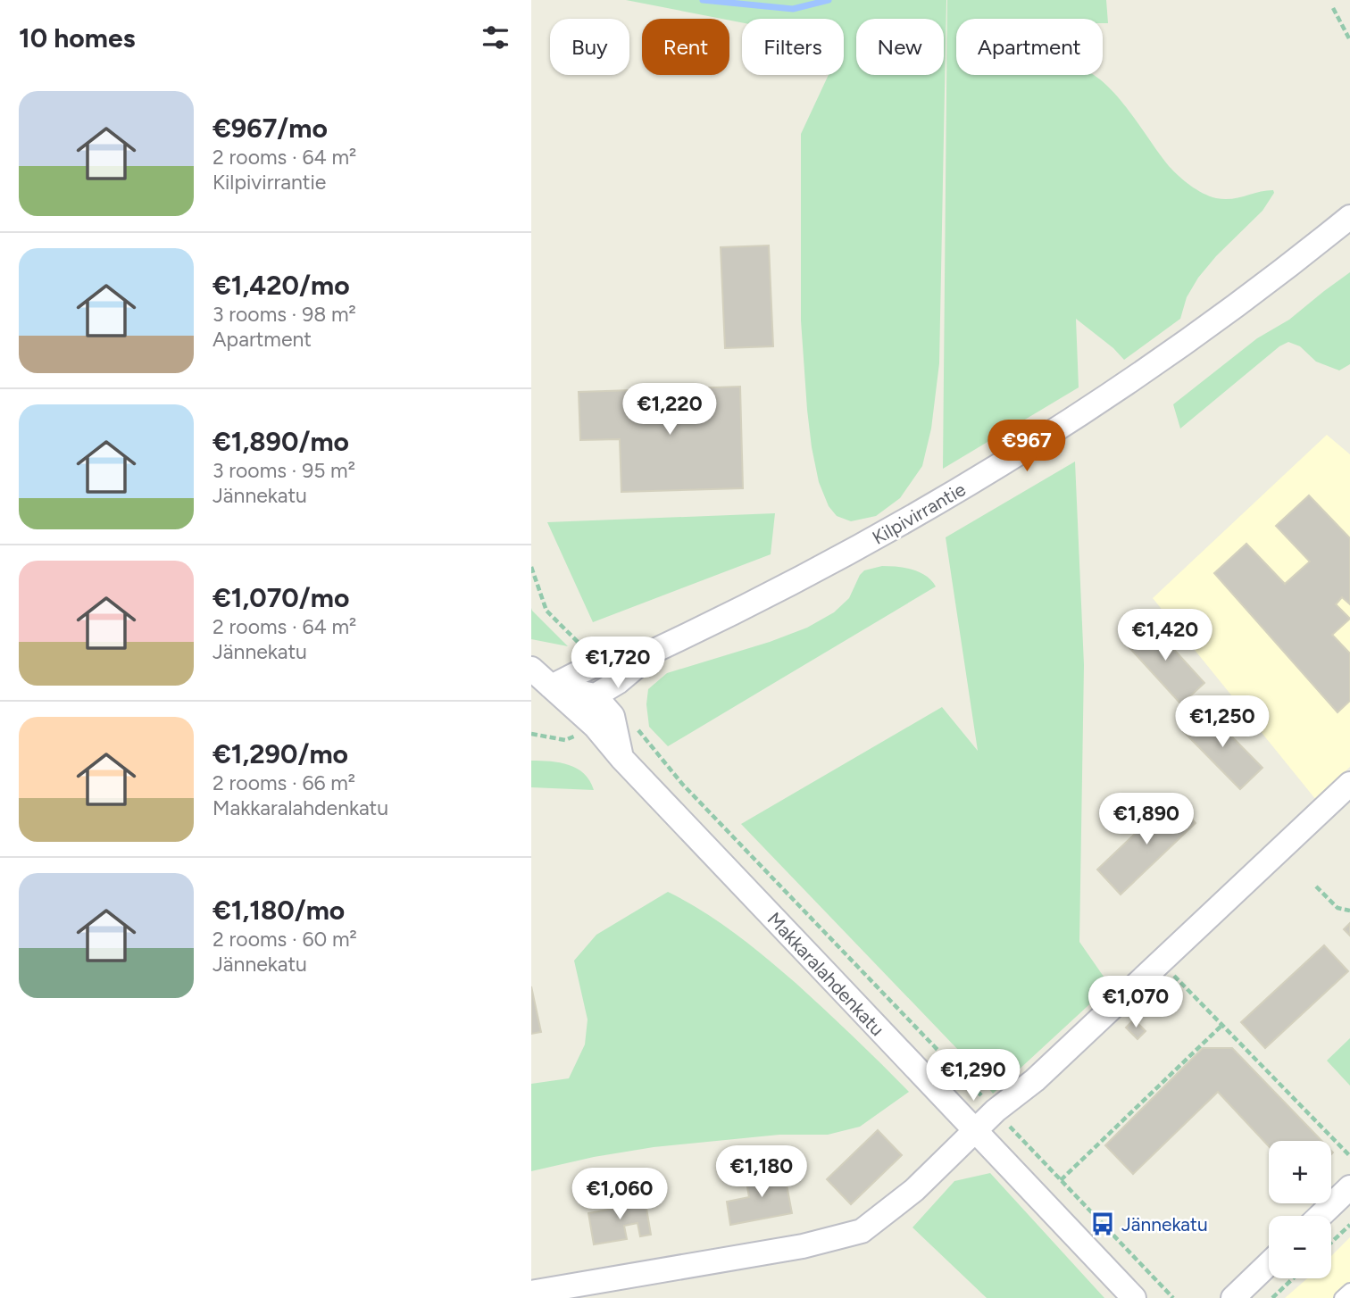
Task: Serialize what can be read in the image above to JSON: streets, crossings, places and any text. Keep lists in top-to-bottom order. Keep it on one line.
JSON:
{"streets":{"street":["Kilpivirrantie","Makkaralahdenkatu"]},"crossings":[["Kilpivirrantie","Makkaralahdenkatu"]],"places":{"bus stop":["Jännekatu"]},"page":{"heading":"10 homes","chip":["Buy","Rent","Filters","New","Apartment"],"list":[{"name":"€967/mo","note":"2 rooms · 64 m² · Kilpivirrantie"},{"name":"€1,420/mo","note":"3 rooms · 98 m² · Apartment"},{"name":"€1,890/mo","note":"3 rooms · 95 m² · Jännekatu"},{"name":"€1,070/mo","note":"2 rooms · 64 m² · Jännekatu"},{"name":"€1,290/mo","note":"2 rooms · 66 m² · Makkaralahdenkatu"},{"name":"€1,180/mo","note":"2 rooms · 60 m² · Jännekatu"}],"price":["€1,220","€967","€1,420","€1,720","€1,250","€1,890","€1,070","€1,290","€1,180","€1,060"],"map_buttons":["+","−"]}}
